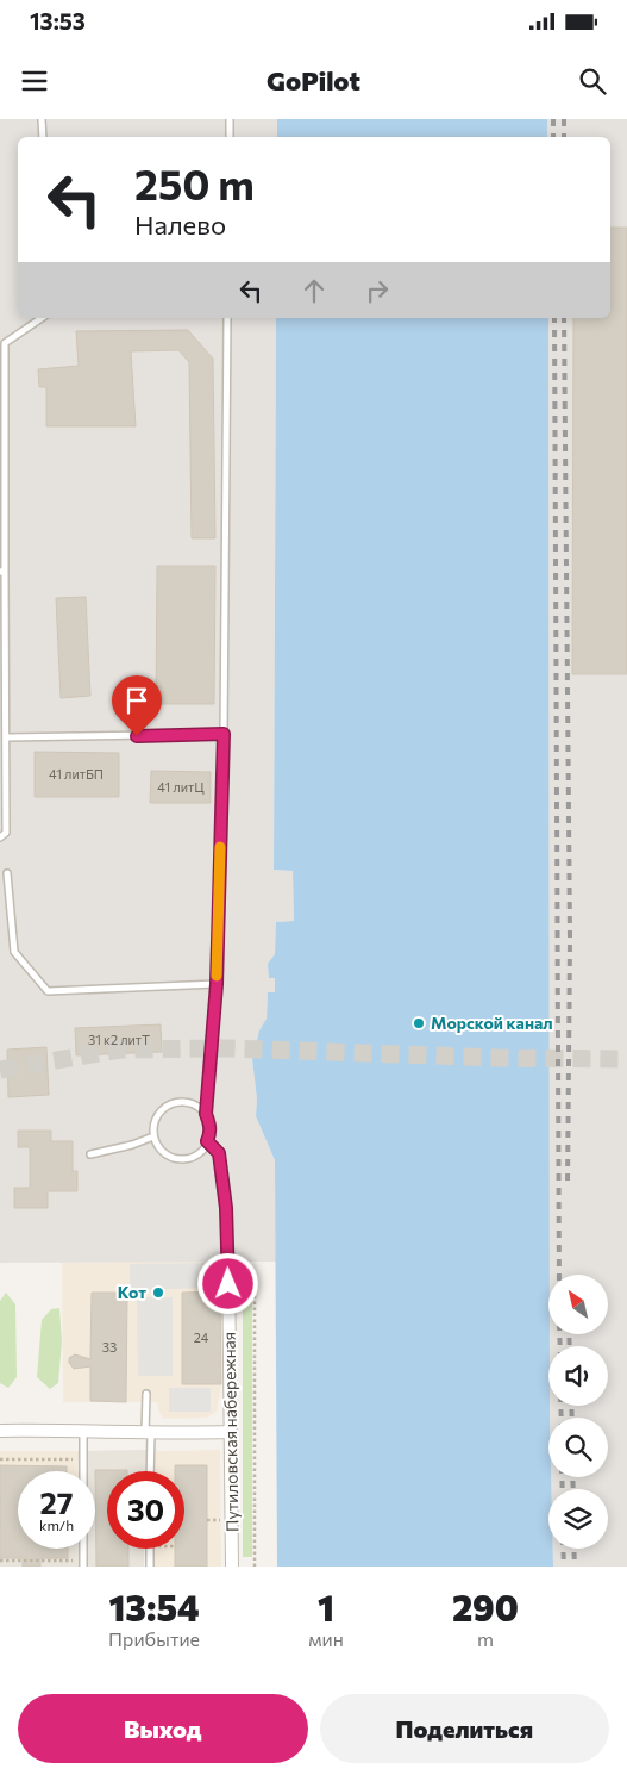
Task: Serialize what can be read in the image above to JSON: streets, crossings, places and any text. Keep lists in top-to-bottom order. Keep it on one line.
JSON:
{"streets":{"street":["Путиловская набережная"]},"places":["Морской канал","Кот"],"house_numbers":["41 литБП","41 литЦ","31 к2 литТ","24","33"],"north":"top left","page":{"status":"13:53","header":"GoPilot","turn":["250 m","Налево"],"speed":"27 km/h","limit":"30","eta":["13:54","Прибытие","1","мин","290","m"],"buttons":["Выход","Поделиться"]}}
